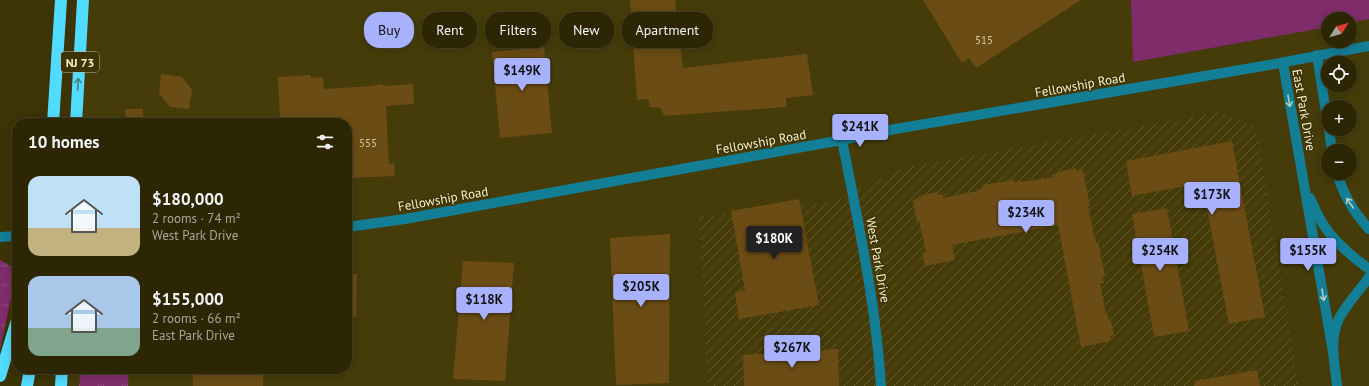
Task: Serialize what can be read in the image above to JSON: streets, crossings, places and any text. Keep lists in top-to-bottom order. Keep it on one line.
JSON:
{"streets":{"highway":["NJ 73"],"street":["Fellowship Road","East Park Drive","West Park Drive"]},"crossings":[["Fellowship Road","East Park Drive"],["Fellowship Road","West Park Drive"]],"house_numbers":["515","555"],"north":"top right","page":{"map_buttons":["+","−"],"chip":["Buy","Rent","Filters","New","Apartment"],"price":["$149K","$241K","$173K","$234K","$180K","$254K","$155K","$205K","$118K","$267K"],"heading":"10 homes","list":[{"name":"$180,000","note":"2 rooms · 74 m² · West Park Drive"},{"name":"$155,000","note":"2 rooms · 66 m² · East Park Drive"}]}}
